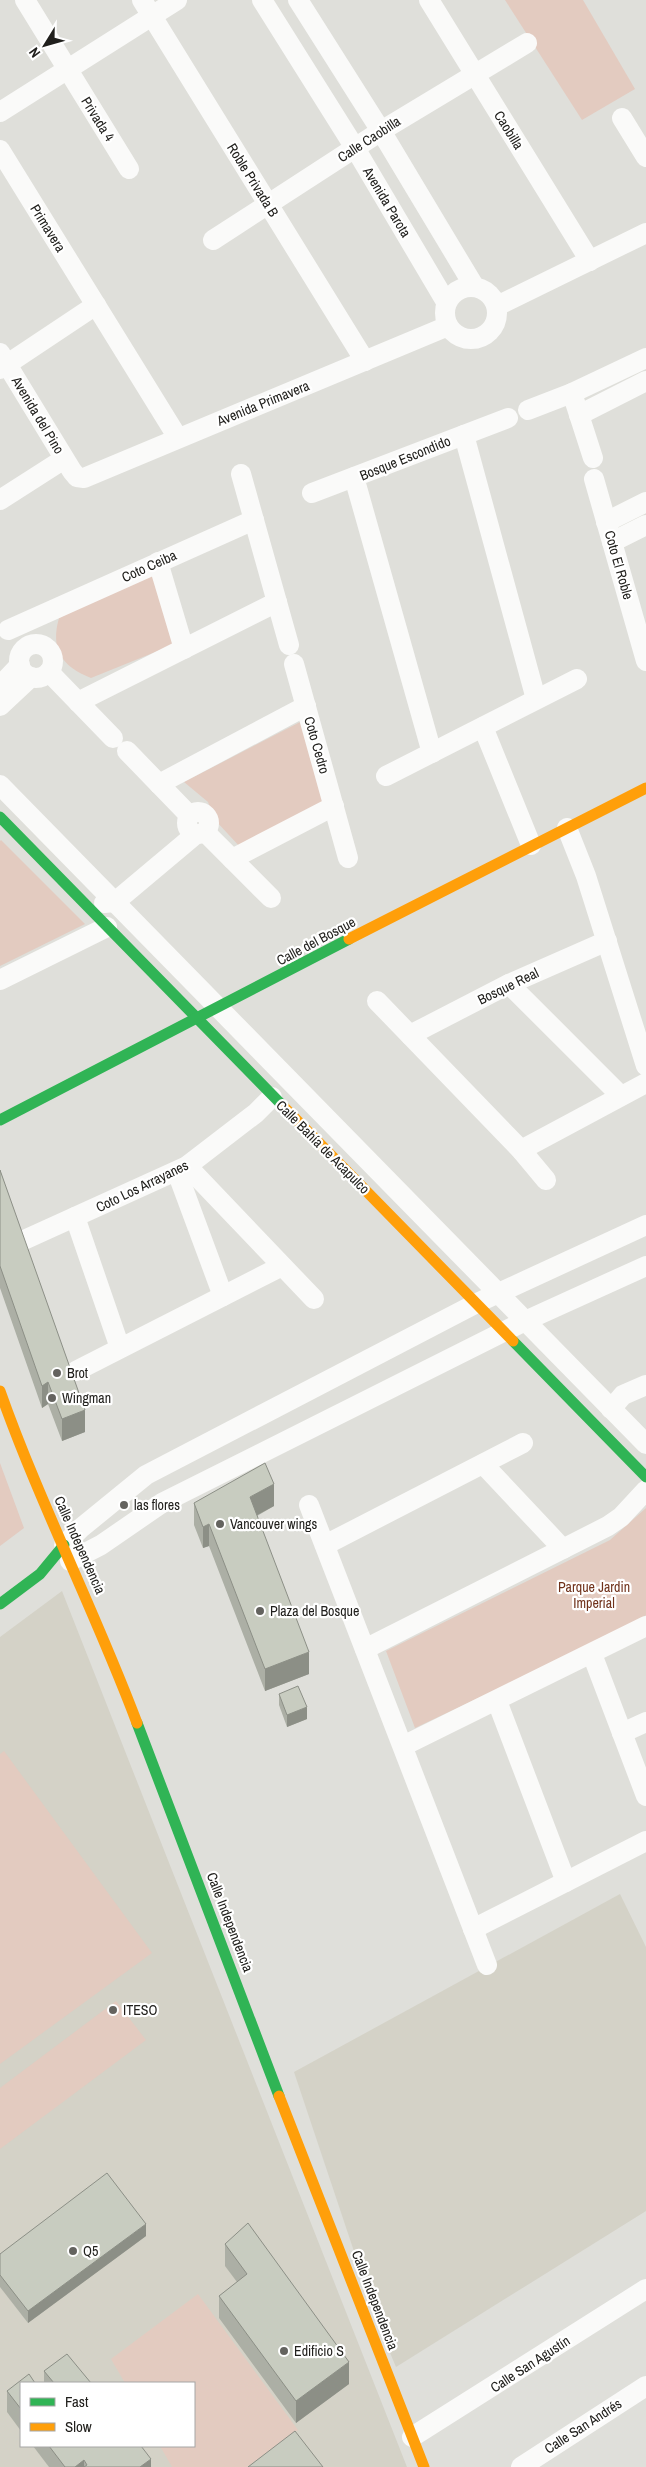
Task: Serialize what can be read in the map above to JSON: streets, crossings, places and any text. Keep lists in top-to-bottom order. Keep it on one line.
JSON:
{"streets":{"street":["Privada 4","Caobilla","Calle Caobilla","Roble Privada B","Avenida Parota","Primavera","Avenida Primavera","Avenida del Pino","Bosque Escondido","Coto El Roble","Coto Ceiba","Coto Cedro","Calle del Bosque","Bosque Real","Calle Bahía de Acapulco","Coto Los Arrayanes","Calle Independencia","Calle San Agustín","Calle San Andrés"]},"crossings":[["Caobilla","Calle Caobilla"],["Calle Caobilla","Roble Privada B"],["Calle Caobilla","Avenida Parota"],["Roble Privada B","Avenida Primavera"],["Avenida Parota","Avenida Primavera"],["Primavera","Avenida Primavera"],["Avenida Primavera","Avenida del Pino"],["Calle del Bosque","Calle Bahía de Acapulco"],["Calle Bahía de Acapulco","Coto Los Arrayanes"],["Calle Independencia","Calle San Agustín"]],"parks":["Parque Jardin Imperial"],"places":["Brot","Wingman","las flores","Vancouver wings","Plaza del Bosque","ITESO","Q5","Edificio S"],"legend":["Fast","Slow"],"north":"bottom left"}
